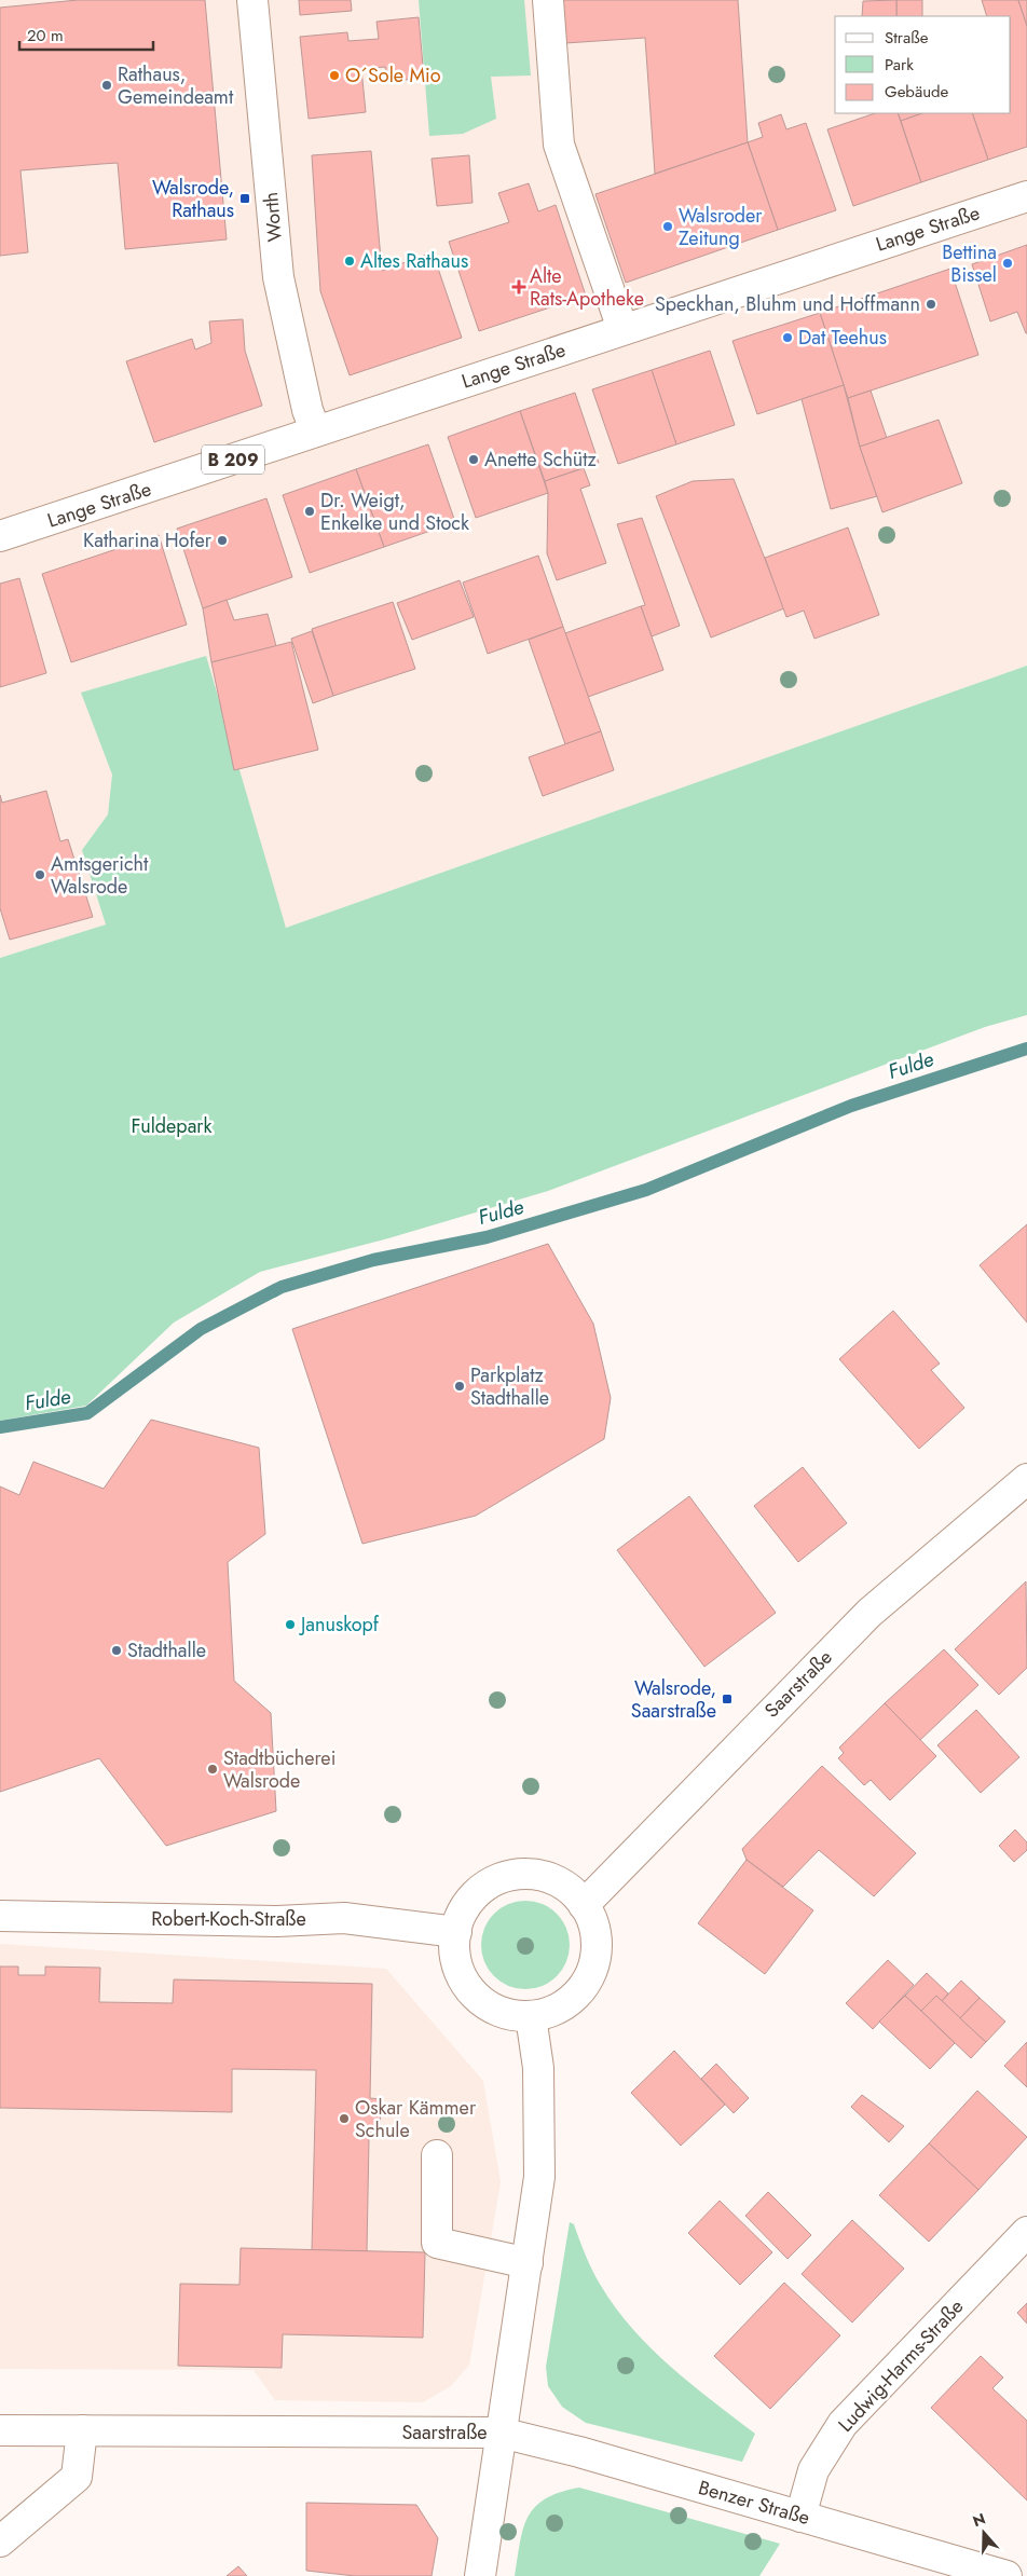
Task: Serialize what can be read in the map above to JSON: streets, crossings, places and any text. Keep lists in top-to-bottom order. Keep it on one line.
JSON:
{"streets":{"street":["Worth","Lange Straße","B 209","Saarstraße","Robert-Koch-Straße","Ludwig-Harms-Straße","Benzer Straße"]},"crossings":[["Worth","Lange Straße"],["Saarstraße","Robert-Koch-Straße"],["Saarstraße","Benzer Straße"],["Ludwig-Harms-Straße","Benzer Straße"]],"water":["Fulde"],"parks":["Fuldepark"],"places":{"other":["O´Sole Mio","Rathaus, Gemeindeamt","Walsroder Zeitung","Altes Rathaus","Bettina Bissel","Speckhan, Bluhm und Hoffmann","Dat Teehus","Anette Schütz","Dr. Weigt, Enkelke und Stock","Katharina Hofer","Amtsgericht Walsrode","Parkplatz Stadthalle","Januskopf","Stadthalle","Stadtbücherei Walsrode","Oskar Kämmer Schule"],"transit":["Walsrode, Rathaus","Walsrode, Saarstraße"],"health":["Alte Rats-Apotheke"]},"legend":["Straße","Park","Gebäude"],"scale_bar":"20 m","north":"top"}
